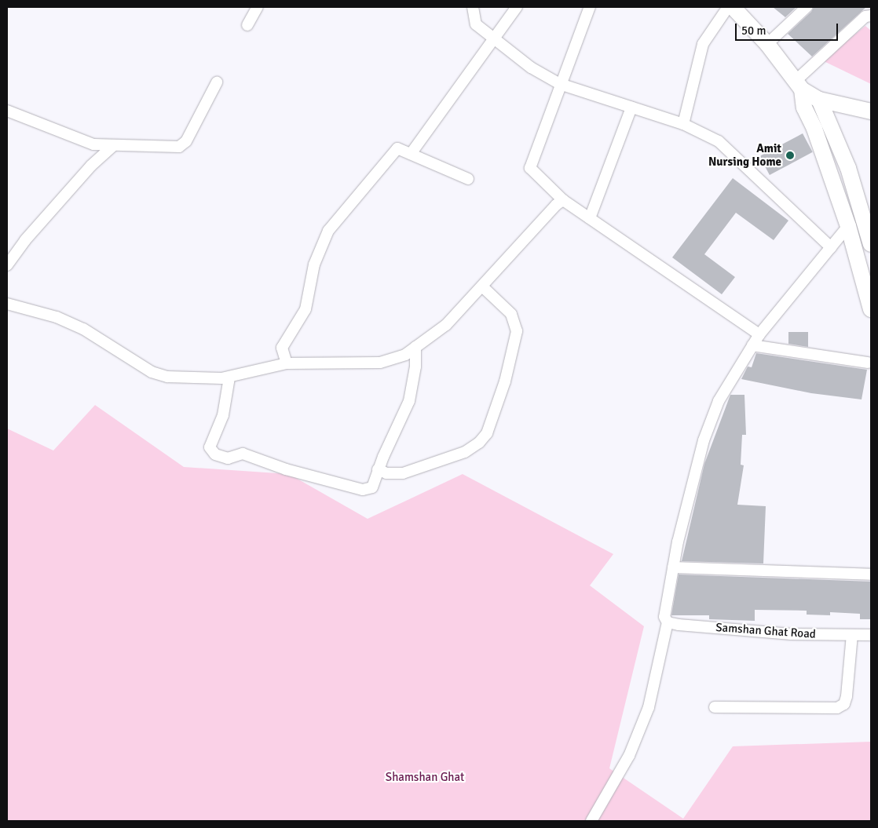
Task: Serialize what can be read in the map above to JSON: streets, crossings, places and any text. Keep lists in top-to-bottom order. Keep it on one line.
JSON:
{"streets":{"street":["Samshan Ghat Road"]},"parks":["Shamshan Ghat"],"places":["Amit Nursing Home"],"scale_bar":"50 m"}
